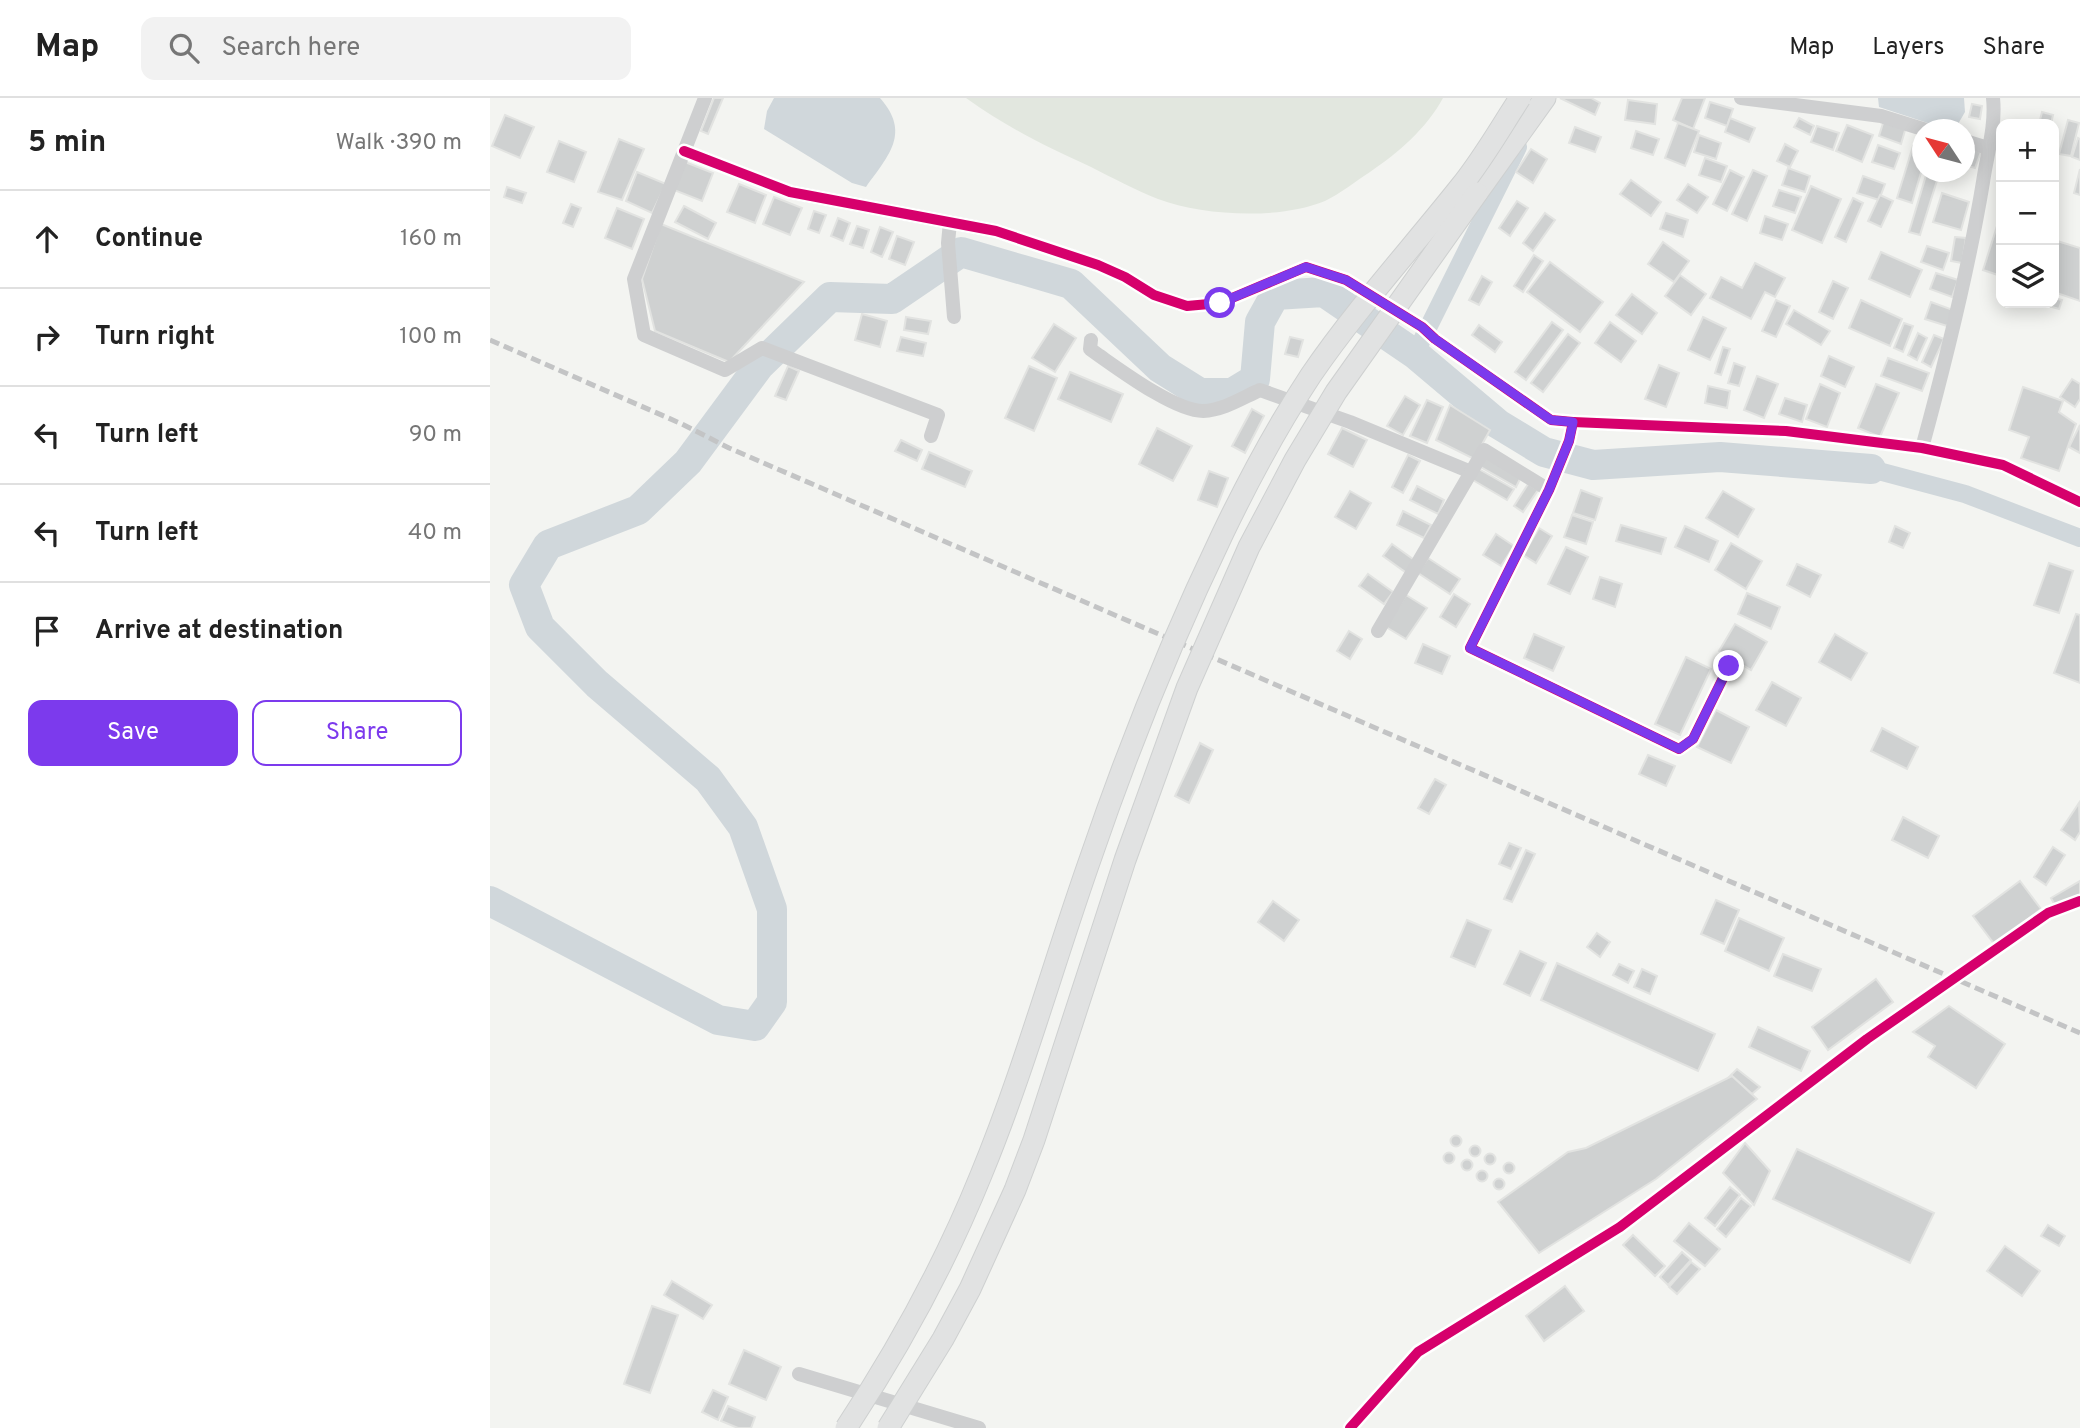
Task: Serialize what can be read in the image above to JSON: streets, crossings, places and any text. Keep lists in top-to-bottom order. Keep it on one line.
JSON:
{"north":"top left","page":{"header":"Map","search":"Search here","nav":["Map","Layers","Share"],"heading":["5 min","Walk · 390 m"],"map_buttons":["+","−"],"list":[["Continue","160 m"],["Turn right","100 m"],["Turn left","90 m"],["Turn left","40 m"],"Arrive at destination"],"buttons":["Save","Share"]}}
